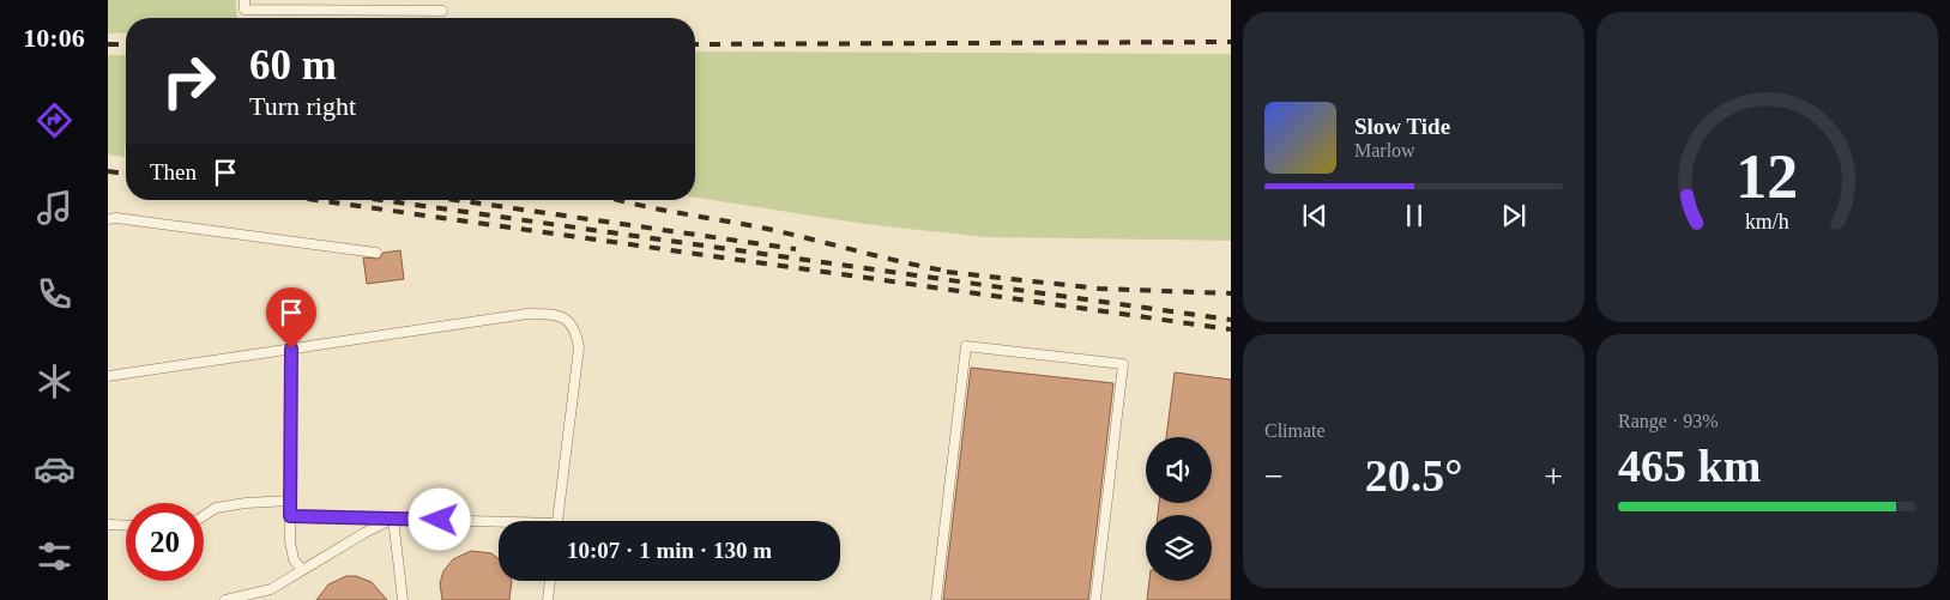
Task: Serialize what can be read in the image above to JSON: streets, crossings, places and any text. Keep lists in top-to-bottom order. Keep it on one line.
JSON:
{"page":{"tabs":"10:06","turn":["60 m","Turn right"],"song":["Slow Tide","Marlow"],"then":"Then","tile":["Climate",["Range · 93%","465 km"]],"heat":["−","20.5°","+"],"limit":"20","trip":"10:07 · 1 min · 130 m","gauge":["12","km/h"]}}
